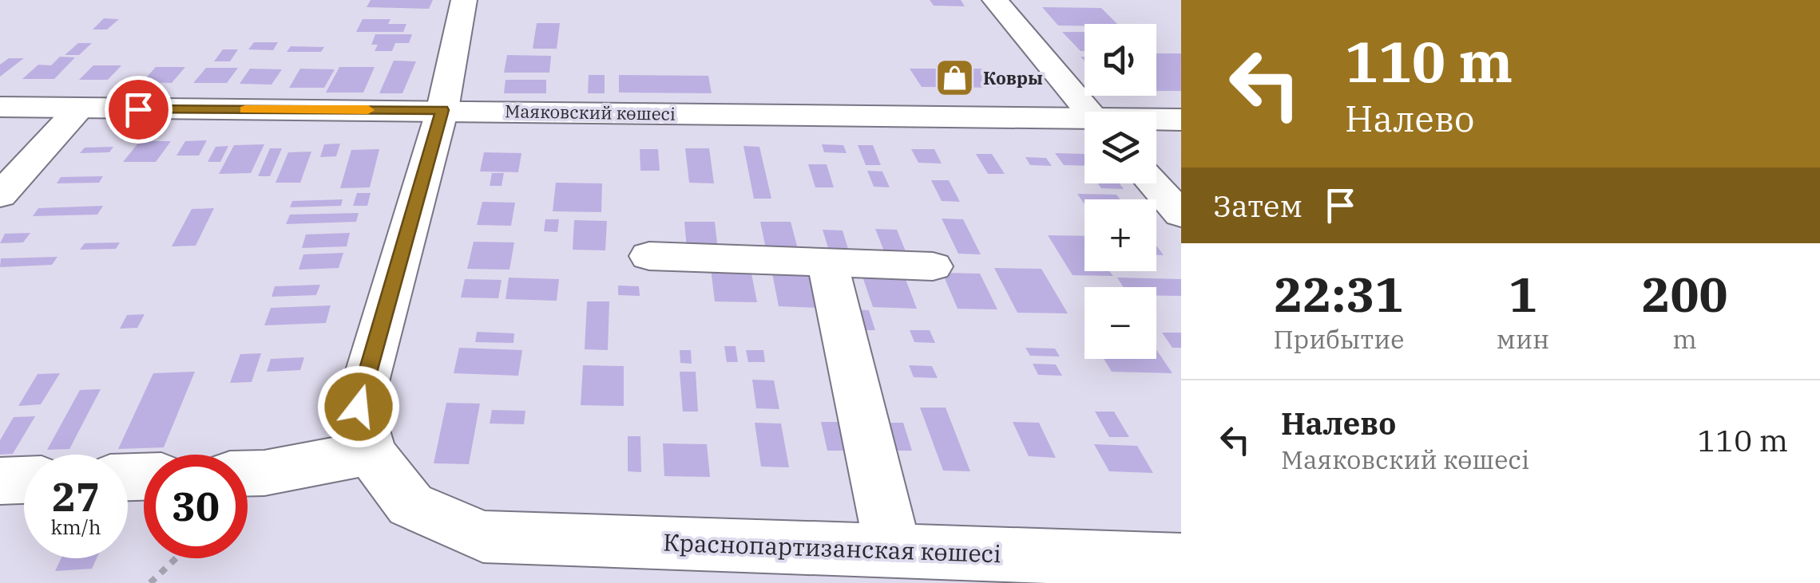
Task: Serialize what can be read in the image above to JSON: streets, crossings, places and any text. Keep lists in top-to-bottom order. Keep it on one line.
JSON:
{"streets":{"main road":["Маяковский көшесі"],"street":["Краснопартизанская көшесі"]},"places":{"shop":["Ковры"]},"page":{"turn":["110 m","Налево"],"map_buttons":["+","−"],"then":"Затем","eta":["22:31","Прибытие","1","мин","200","m"],"list":[{"name":"Налево","note":"Маяковский көшесі","value":"110 m"}],"speed":"27 km/h","limit":"30"}}
